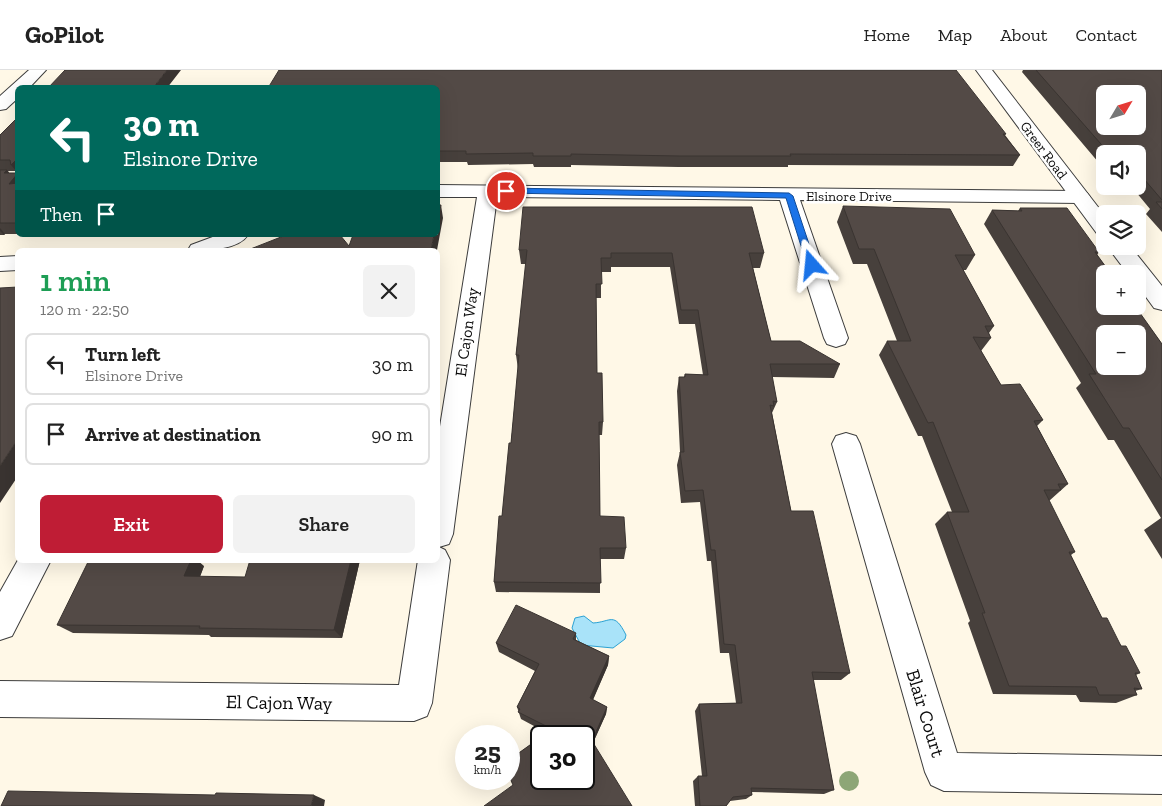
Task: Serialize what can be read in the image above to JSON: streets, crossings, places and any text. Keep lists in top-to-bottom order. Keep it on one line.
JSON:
{"streets":{"street":["Greer Road","Elsinore Drive","El Cajon Way","Blair Court"]},"crossings":[["Greer Road","Elsinore Drive"],["Elsinore Drive","El Cajon Way"]],"north":"top right","page":{"header":"GoPilot","nav":["Home","Map","About","Contact"],"map_buttons":["+","−"],"turn":["30 m","Elsinore Drive"],"then":"Then","heading":["1 min","120 m · 22:50"],"list":[{"name":"Turn left","note":"Elsinore Drive","value":"30 m"},{"name":"Arrive at destination","value":"90 m"}],"buttons":["Exit","Share"],"speed":"25 km/h","limit":"30"}}
